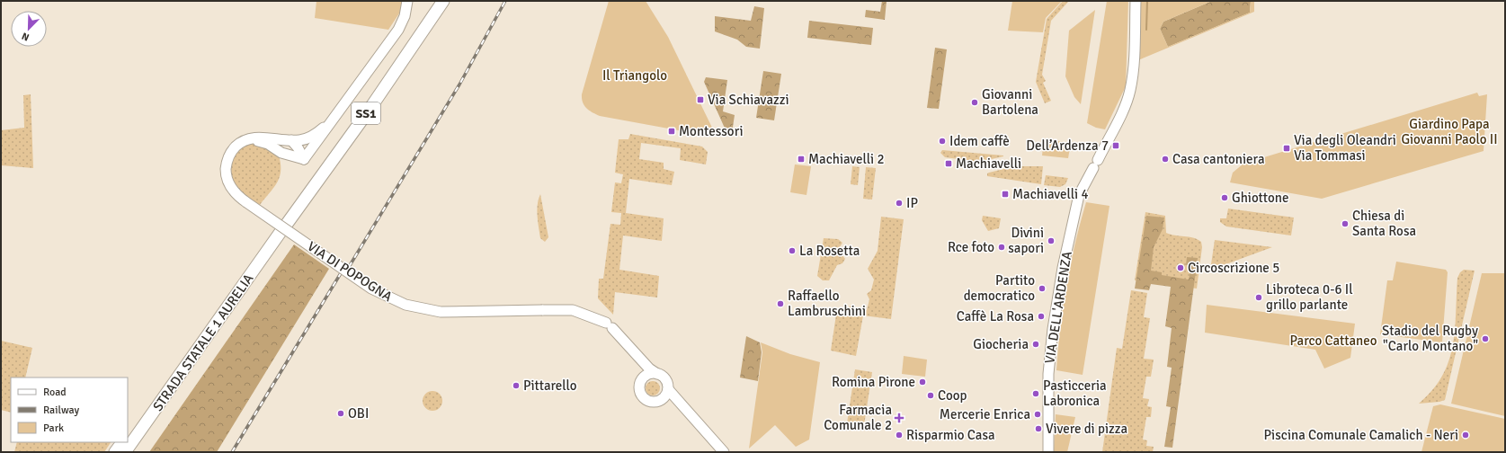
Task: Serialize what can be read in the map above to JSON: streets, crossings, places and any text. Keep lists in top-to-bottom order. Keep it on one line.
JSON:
{"streets":{"highway":["SS1","STRADA STATALE 1 AURELIA"],"main road":["VIA DI POPOGNA","VIA DELL'ARDENZA"]},"parks":["Il Triangolo","Giardino Papa Giovanni Paolo II","Parco Cattaneo"],"places":{"transit":["Via Schiavazzi","Montessori","Dell’Ardenza 7","Via degli Oleandri Via Tommasi","Machiavelli 2","Machiavelli","Machiavelli 4"],"other":["Giovanni Bartolena","Idem caffè","Casa cantoniera","Ghiottone","IP","Chiesa di Santa Rosa","Divini sapori","Rce foto","La Rosetta","Circoscrizione 5","Partito democratico","Libroteca 0-6 Il grillo parlante","Raffaello Lambruschini","Caffè La Rosa","Stadio del Rugby \"Carlo Montano\"","Giocheria","Romina Pirone","Pittarello","Pasticceria Labronica","Coop","OBI","Mercerie Enrica","Vivere di pizza","Risparmio Casa","Piscina Comunale Camalich - Neri"],"health":["Farmacia Comunale 2"]},"legend":["Road","Railway","Park"],"north":"bottom left"}
